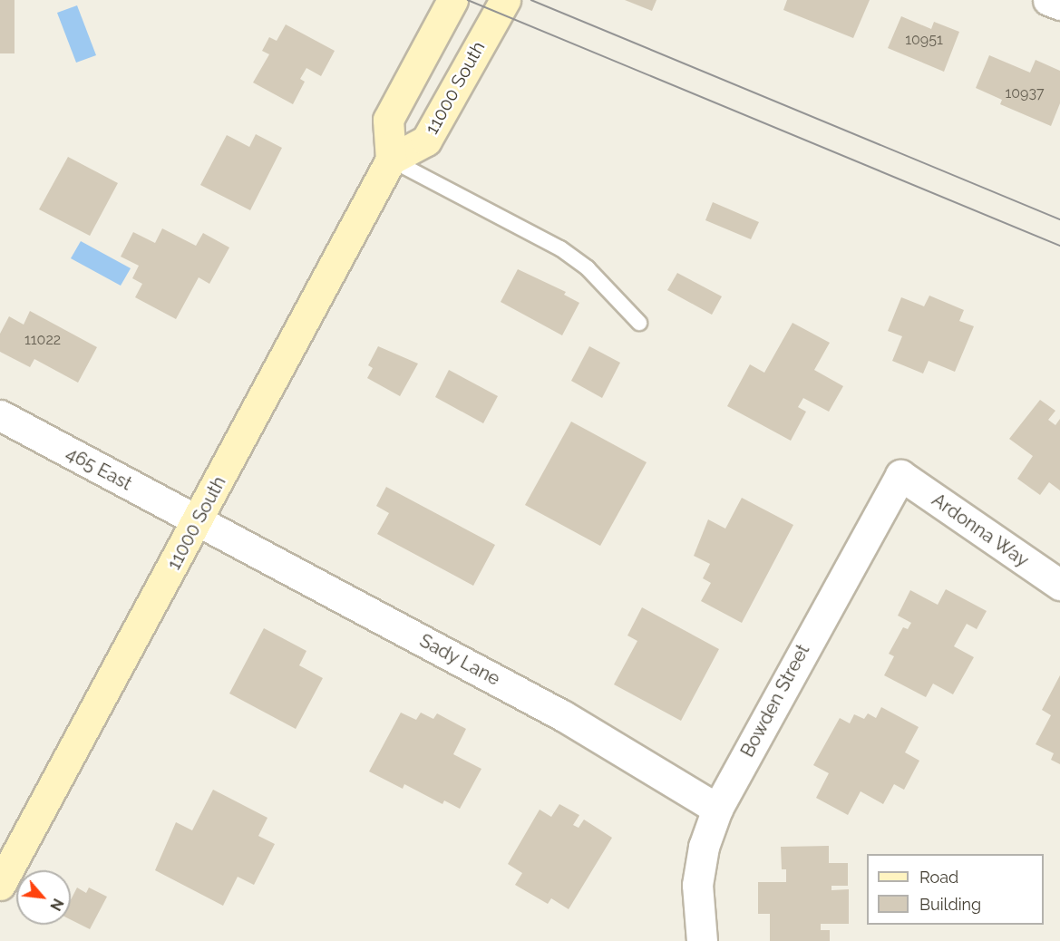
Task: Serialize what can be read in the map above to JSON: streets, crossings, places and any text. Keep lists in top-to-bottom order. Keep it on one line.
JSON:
{"streets":{"street":["11000 South","465 East","Ardonna Way","Sady Lane","Bowden Street"]},"crossings":[["11000 South","465 East"],["11000 South","Sady Lane"],["465 East","Sady Lane"],["Ardonna Way","Bowden Street"],["Sady Lane","Bowden Street"]],"house_numbers":["10951","10937","11022"],"legend":["Road","Building"],"north":"bottom right"}
